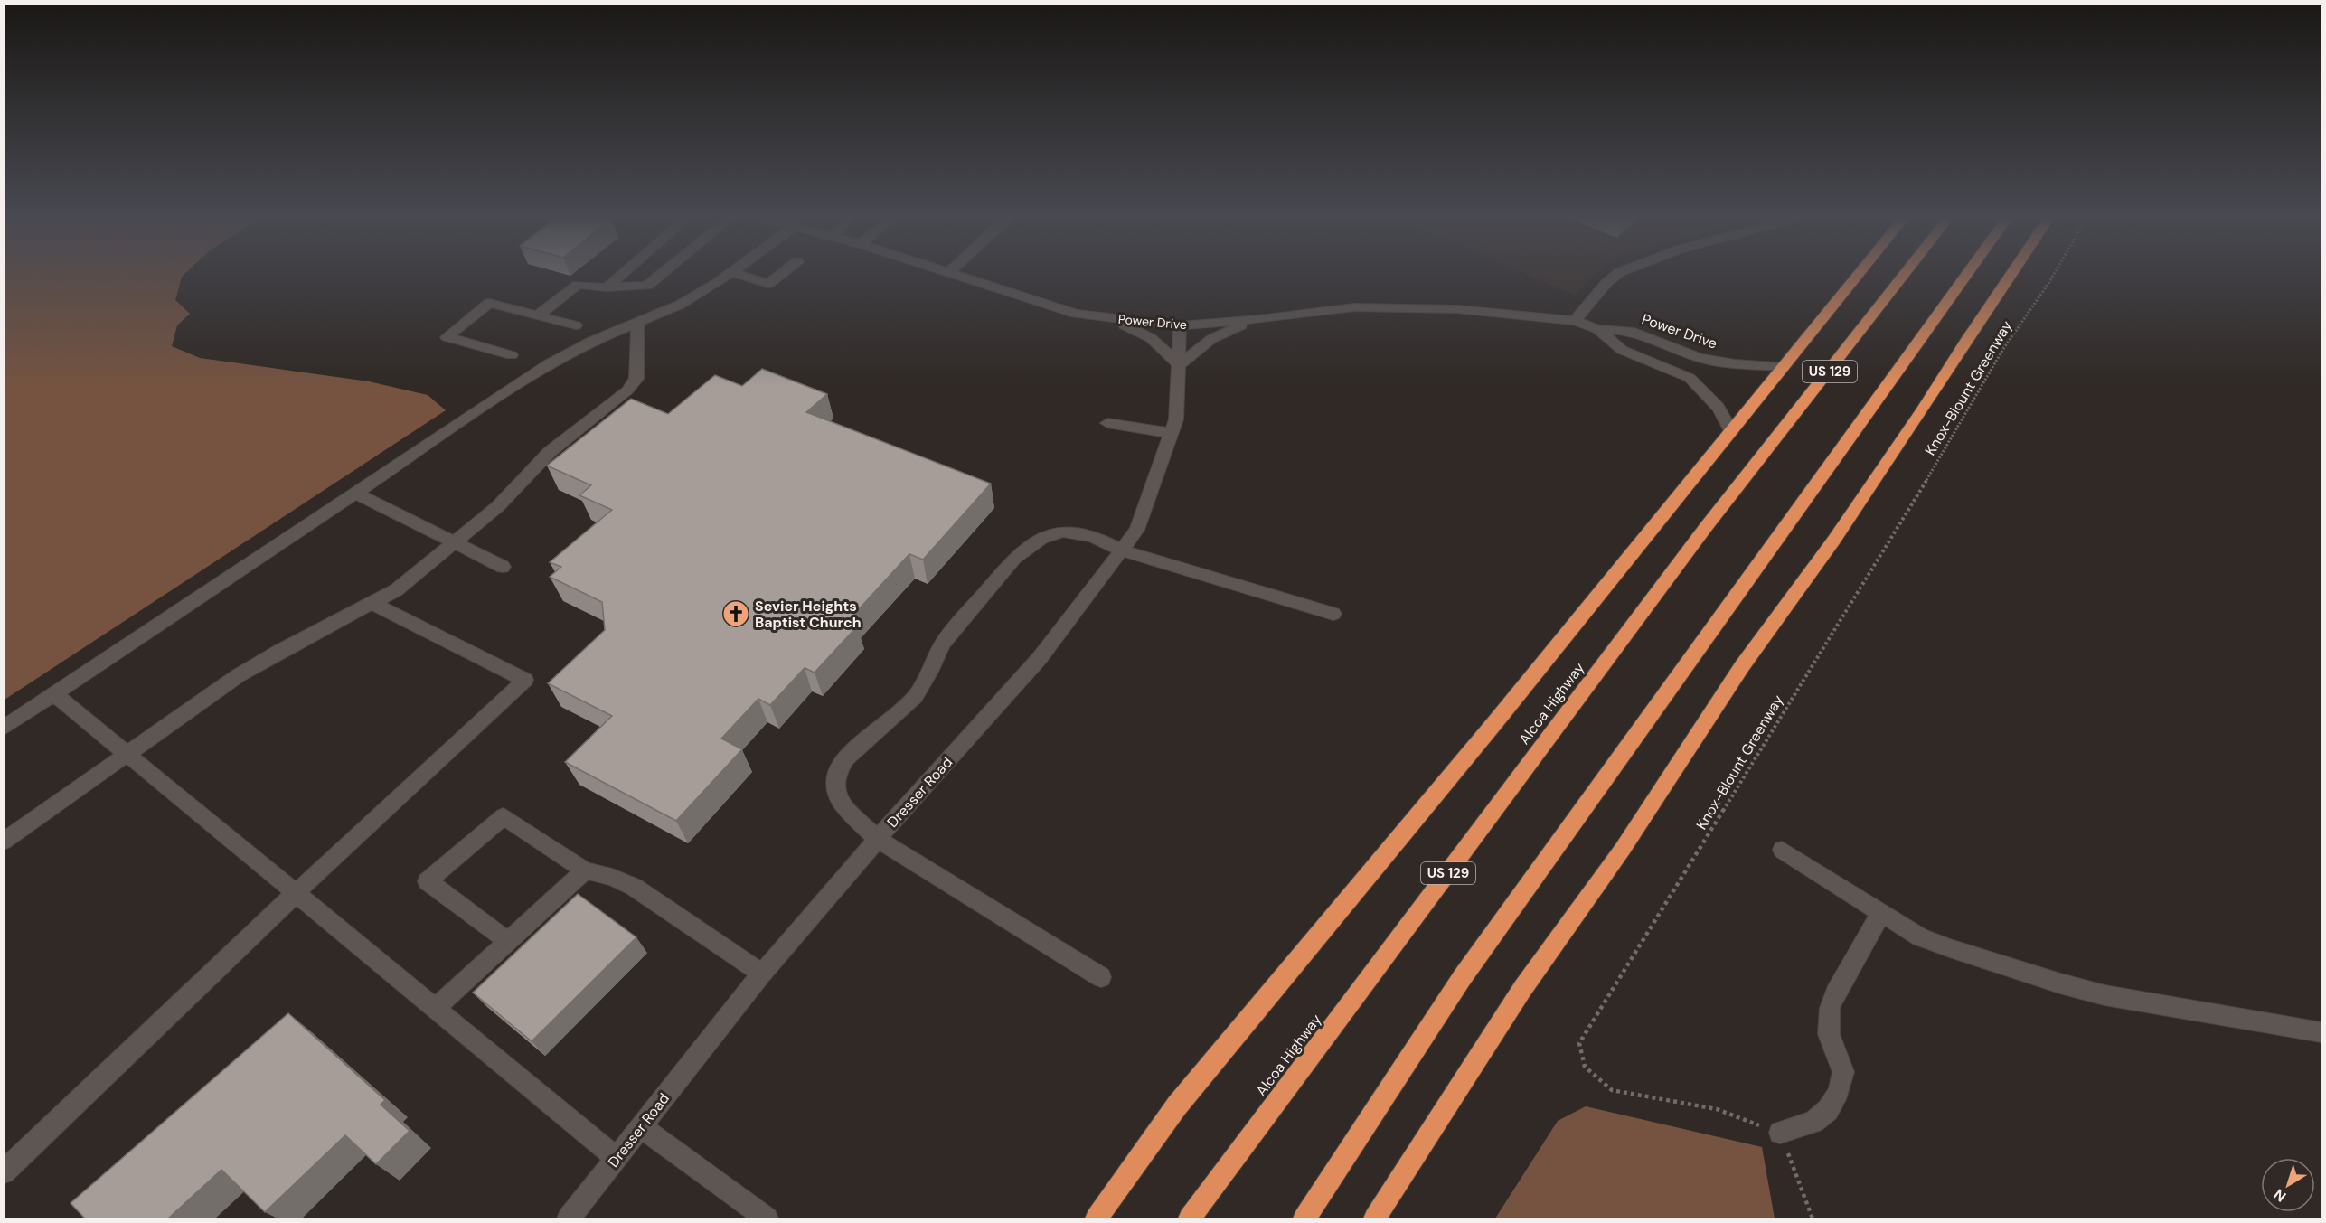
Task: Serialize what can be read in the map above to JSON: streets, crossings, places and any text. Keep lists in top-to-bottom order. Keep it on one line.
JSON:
{"streets":{"highway":["US 129","Alcoa Highway"],"street":["Power Drive","Dresser Road"],"path":["Knox-Blount Greenway"]},"crossings":[["Power Drive","Dresser Road"]],"places":{"church":["Sevier Heights Baptist Church"]},"north":"bottom left"}
